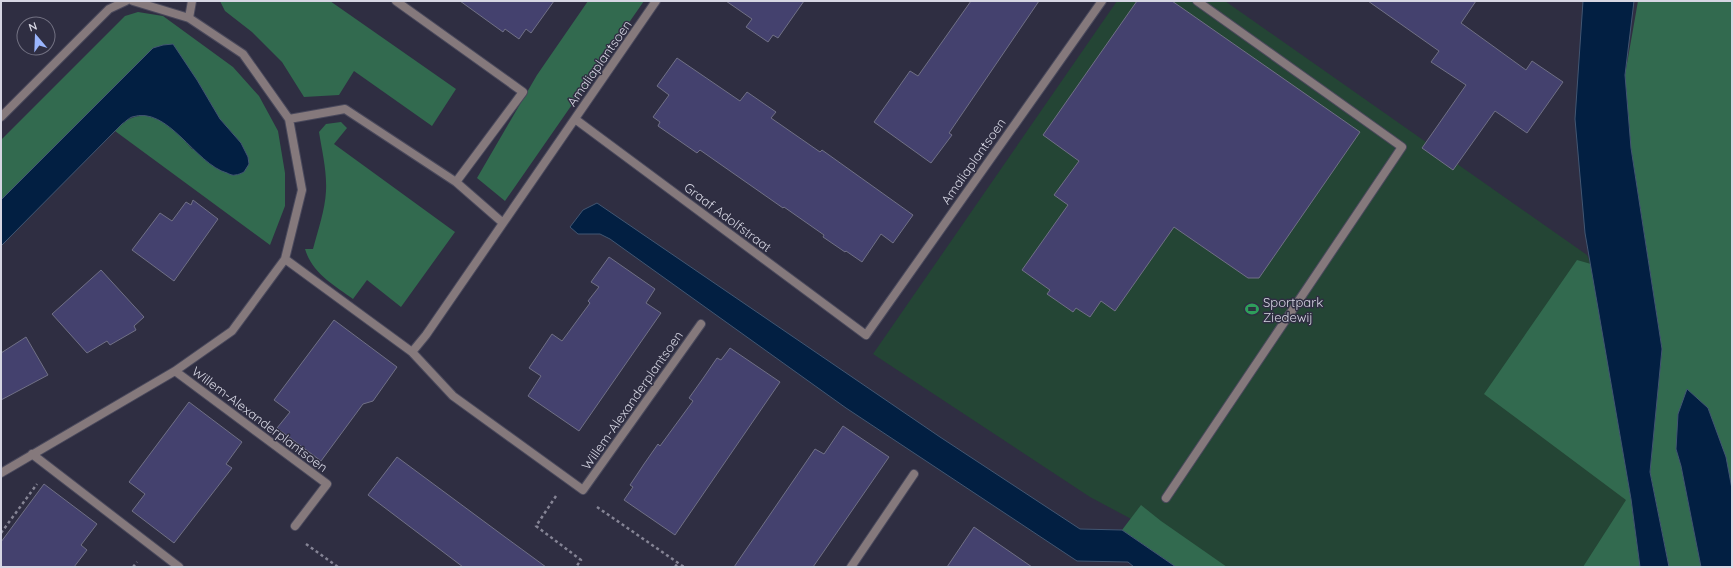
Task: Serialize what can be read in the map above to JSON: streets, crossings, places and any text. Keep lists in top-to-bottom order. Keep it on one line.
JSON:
{"streets":{"street":["Amaliaplantsoen","Graaf Adolfstraat","Willem-Alexanderplantsoen"]},"crossings":[["Amaliaplantsoen","Graaf Adolfstraat"]],"places":{"sports":["Sportpark Ziedewij"]},"north":"top"}
